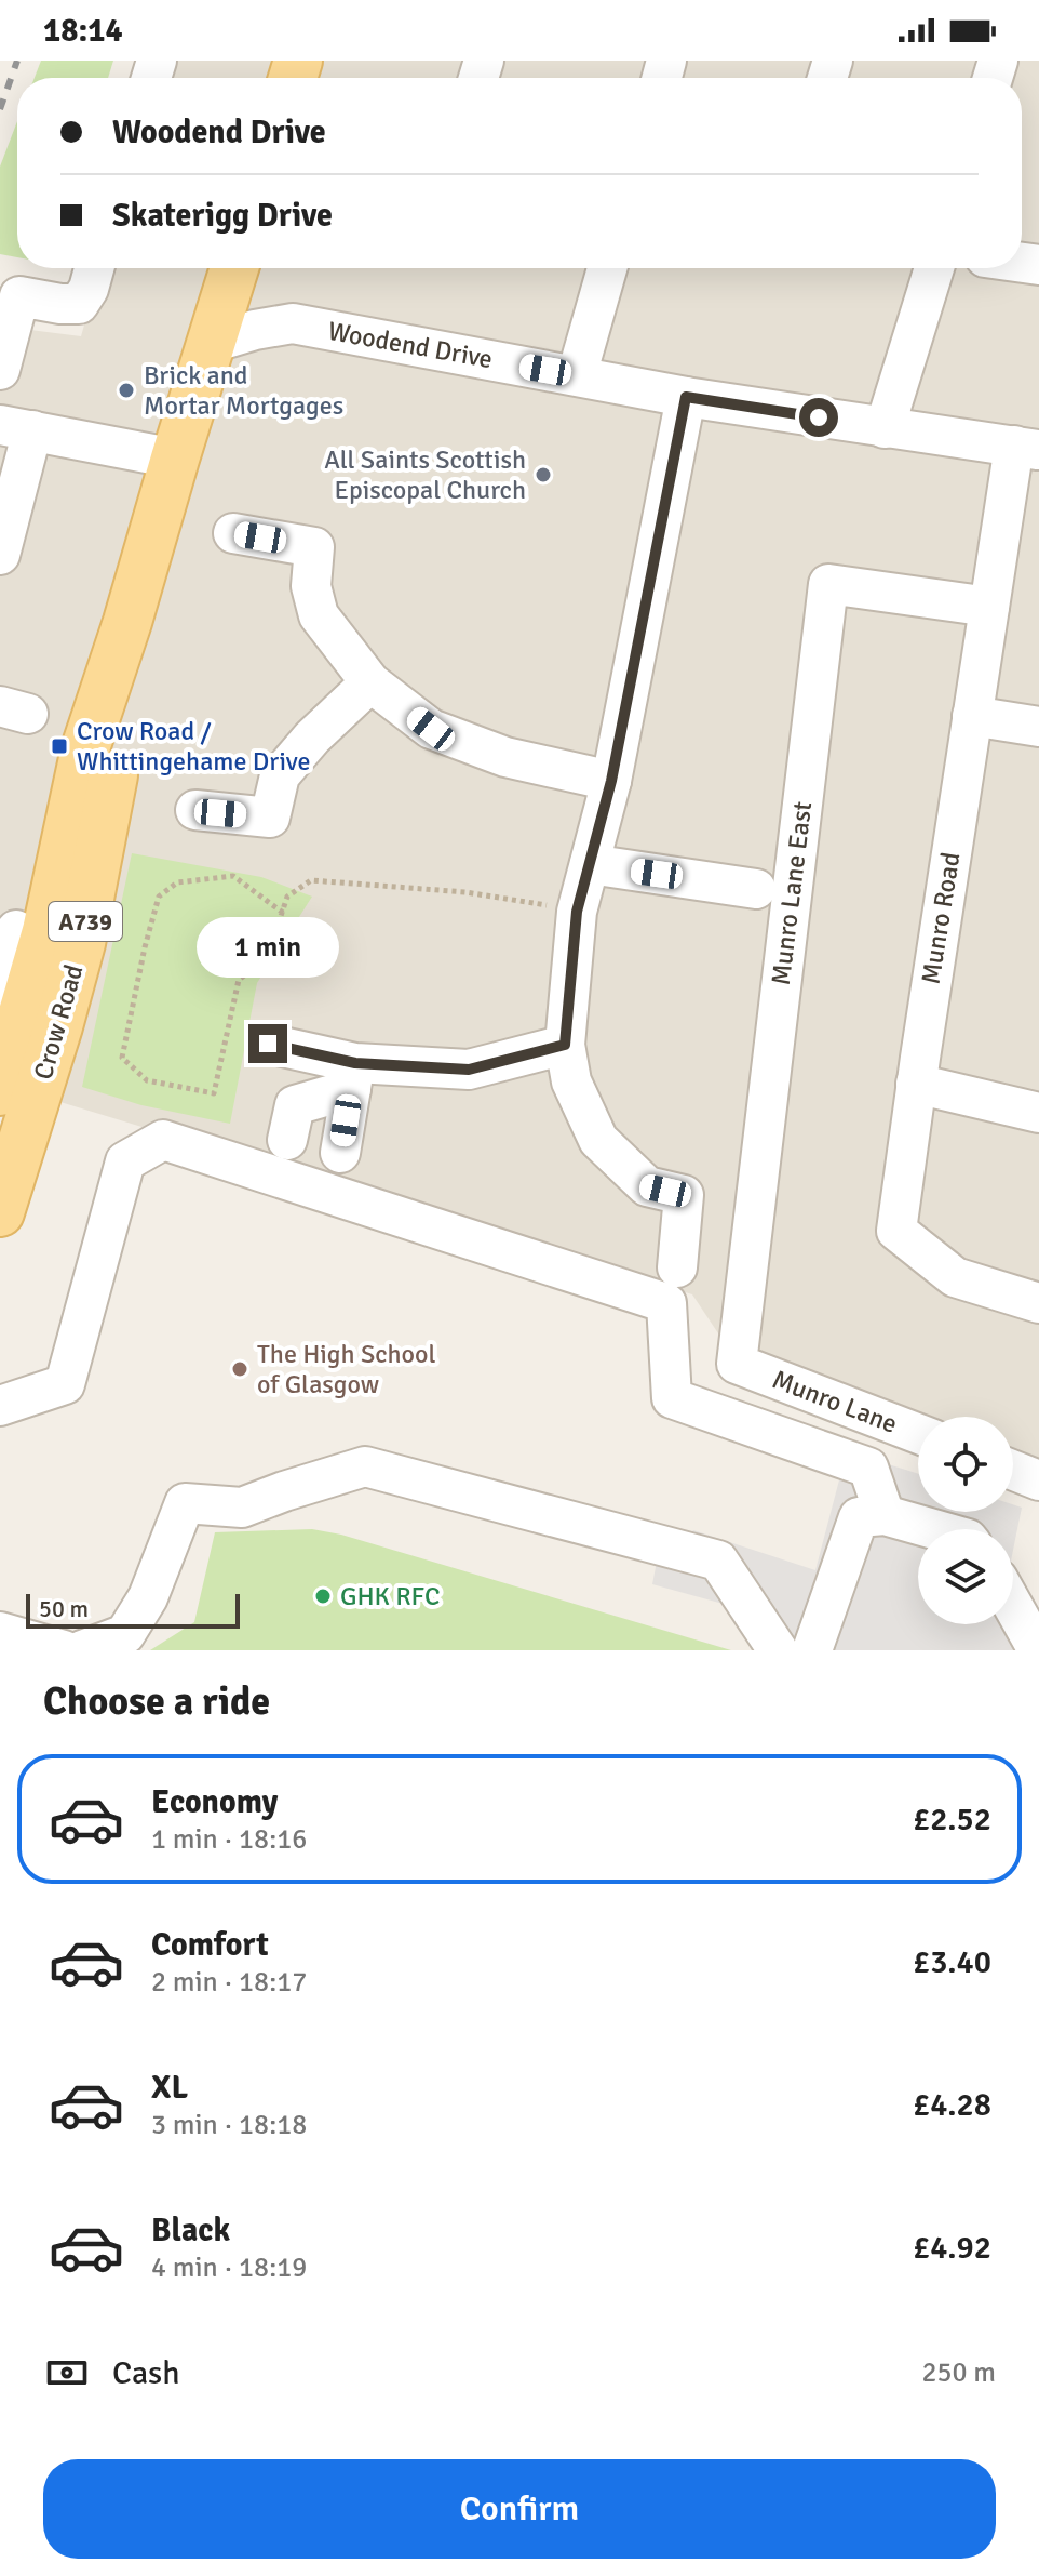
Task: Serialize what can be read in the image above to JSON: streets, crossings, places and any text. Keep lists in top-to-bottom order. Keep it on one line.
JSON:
{"streets":{"main road":["A739","Crow Road"],"street":["Woodend Drive","Munro Lane East","Munro Road","Munro Lane"]},"crossings":[["Woodend Drive","Munro Road"],["Woodend Drive","Crow Road"],["Munro Lane East","Munro Road"],["Munro Lane East","Munro Lane"]],"places":{"other":["Brick and Mortar Mortgages","All Saints Scottish Episcopal Church","The High School of Glasgow","GHK RFC"],"transit":["Crow Road / Whittingehame Drive"]},"scale_bar":"50 m","page":{"status":"18:14","banner":["Woodend Drive","Skaterigg Drive"],"bubble":"1 min","scale":"50 m","heading":"Choose a ride","list":[{"name":"Economy","note":"1 min · 18:16","value":"£2.52"},{"name":"Comfort","note":"2 min · 18:17","value":"£3.40"},{"name":"XL","note":"3 min · 18:18","value":"£4.28"},{"name":"Black","note":"4 min · 18:19","value":"£4.92"}],"pay":["Cash","250 m"],"buttons":"Confirm"}}
